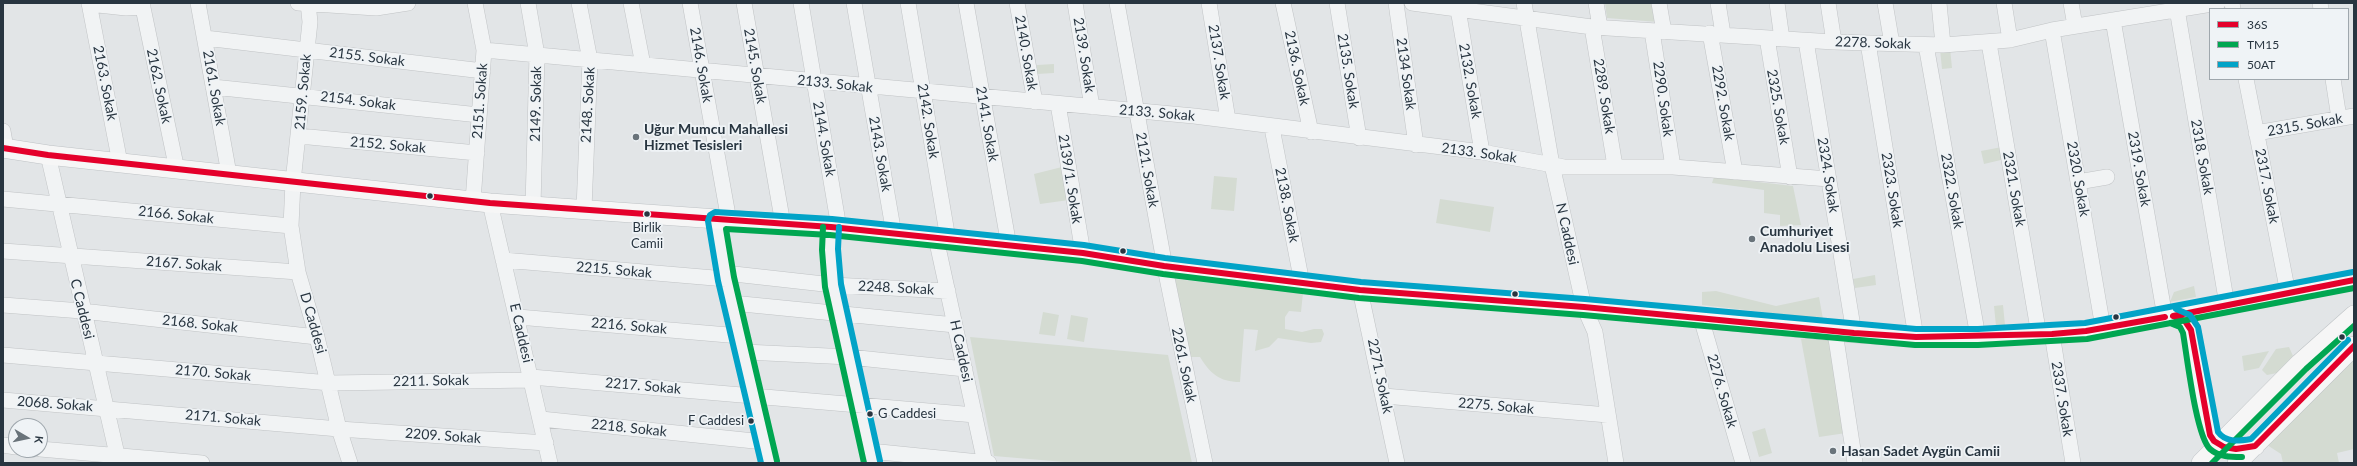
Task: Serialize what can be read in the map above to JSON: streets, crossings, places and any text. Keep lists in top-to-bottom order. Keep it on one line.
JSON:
{"streets":{"street":["2278. Sokak","2140. Sokak","2139. Sokak","2155. Sokak","2137. Sokak","2146. Sokak","2145. Sokak","2136. Sokak","2135. Sokak","2134 Sokak","2132. Sokak","2163. Sokak","2133. Sokak","2162. Sokak","2161. Sokak","2159. Sokak","2289. Sokak","2290. Sokak","2154. Sokak","2151. Sokak","2292. Sokak","2149. Sokak","2148. Sokak","2325. Sokak","2142. Sokak","2141. Sokak","2315. Sokak","2144. Sokak","2152. Sokak","2143. Sokak","2318. Sokak","2319. Sokak","2121. Sokak","2324. Sokak","2139/1. Sokak","2320. Sokak","2317. Sokak","2321. Sokak","2323. Sokak","2322. Sokak","2138. Sokak","2166. Sokak","N Caddesi","2167. Sokak","2215. Sokak","2248. Sokak","C Caddesi","D Caddesi","2168. Sokak","2216. Sokak","E Caddesi","H Caddesi","2261. Sokak","2170. Sokak","2271. Sokak","2211. Sokak","2217. Sokak","2276. Sokak","2337. Sokak","2068. Sokak","2275. Sokak","2171. Sokak","2218. Sokak","2209. Sokak"]},"crossings":[["2278. Sokak","2132. Sokak"],["2278. Sokak","2289. Sokak"],["2278. Sokak","2290. Sokak"],["2278. Sokak","2292. Sokak"],["2278. Sokak","2325. Sokak"],["2278. Sokak","2318. Sokak"],["2278. Sokak","2319. Sokak"],["2278. Sokak","2324. Sokak"],["2278. Sokak","2320. Sokak"],["2278. Sokak","2321. Sokak"],["2278. Sokak","2323. Sokak"],["2278. Sokak","2322. Sokak"],["2278. Sokak","N Caddesi"],["2140. Sokak","2133. Sokak"],["2139. Sokak","2133. Sokak"],["2155. Sokak","2161. Sokak"],["2155. Sokak","2159. Sokak"],["2155. Sokak","2151. Sokak"],["2137. Sokak","2133. Sokak"],["2146. Sokak","2133. Sokak"],["2145. Sokak","2133. Sokak"],["2136. Sokak","2133. Sokak"],["2135. Sokak","2133. Sokak"],["2134 Sokak","2133. Sokak"],["2132. Sokak","2133. Sokak"],["2133. Sokak","2289. Sokak"],["2133. Sokak","2290. Sokak"],["2133. Sokak","2151. Sokak"],["2133. Sokak","2292. Sokak"],["2133. Sokak","2149. Sokak"],["2133. Sokak","2148. Sokak"],["2133. Sokak","2325. Sokak"],["2133. Sokak","2142. Sokak"],["2133. Sokak","2141. Sokak"],["2133. Sokak","2144. Sokak"],["2133. Sokak","2143. Sokak"],["2133. Sokak","2121. Sokak"],["2133. Sokak","2324. Sokak"],["2133. Sokak","2139/1. Sokak"],["2133. Sokak","2138. Sokak"],["2133. Sokak","N Caddesi"],["2161. Sokak","2154. Sokak"],["2159. Sokak","2154. Sokak"],["2159. Sokak","2152. Sokak"],["2159. Sokak","D Caddesi"],["2154. Sokak","2151. Sokak"],["2151. Sokak","2152. Sokak"],["2151. Sokak","E Caddesi"],["2142. Sokak","H Caddesi"],["2315. Sokak","2317. Sokak"],["2121. Sokak","2261. Sokak"],["2321. Sokak","2337. Sokak"],["2166. Sokak","C Caddesi"],["2166. Sokak","D Caddesi"],["N Caddesi","2275. Sokak"],["2167. Sokak","C Caddesi"],["2167. Sokak","D Caddesi"],["2215. Sokak","2248. Sokak"],["2215. Sokak","E Caddesi"],["2248. Sokak","H Caddesi"],["C Caddesi","2168. Sokak"],["C Caddesi","2170. Sokak"],["C Caddesi","2068. Sokak"],["C Caddesi","2171. Sokak"],["D Caddesi","2168. Sokak"],["D Caddesi","2170. Sokak"],["D Caddesi","2211. Sokak"],["D Caddesi","2171. Sokak"],["D Caddesi","2209. Sokak"],["2216. Sokak","E Caddesi"],["E Caddesi","2211. Sokak"],["E Caddesi","2217. Sokak"],["E Caddesi","2218. Sokak"],["E Caddesi","2209. Sokak"],["H Caddesi","2217. Sokak"],["2170. Sokak","2211. Sokak"],["2271. Sokak","2275. Sokak"],["2211. Sokak","2217. Sokak"],["2068. Sokak","2171. Sokak"],["2171. Sokak","2209. Sokak"]],"places":["Uğur Mumcu Mahallesi Hizmet Tesisleri","Birlik Camii","Cumhuriyet Anadolu Lisesi","G Caddesi","F Caddesi","Hasan Sadet Aygün Camii"],"lines":["transit line 36S","transit line 50AT","transit line TM15"],"legend":["36S","TM15","50AT"],"north":"right"}
